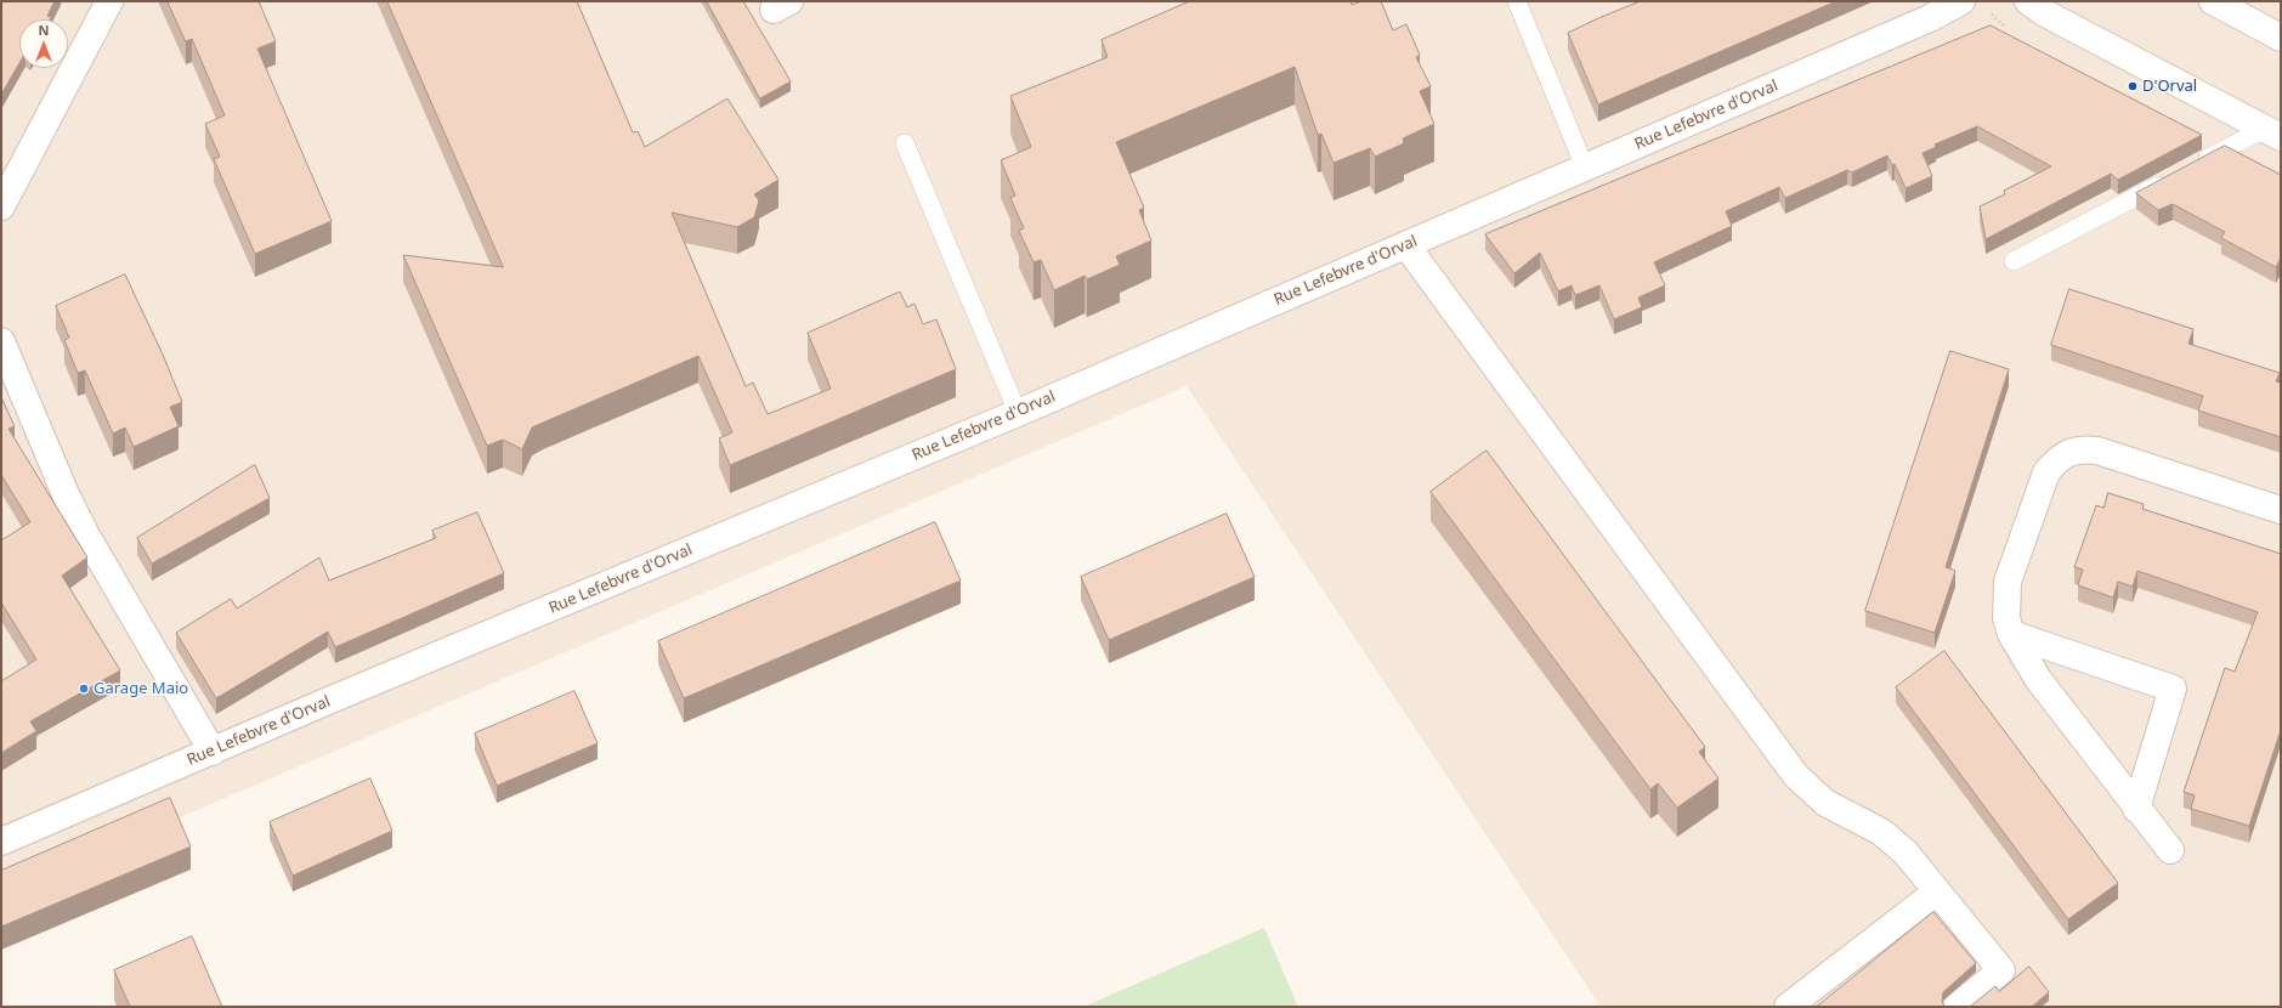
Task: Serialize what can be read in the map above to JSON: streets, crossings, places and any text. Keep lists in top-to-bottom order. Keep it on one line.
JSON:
{"streets":{"street":["Rue Lefebvre d'Orval"]},"places":["D'Orval","Garage Maio"],"north":"top"}
